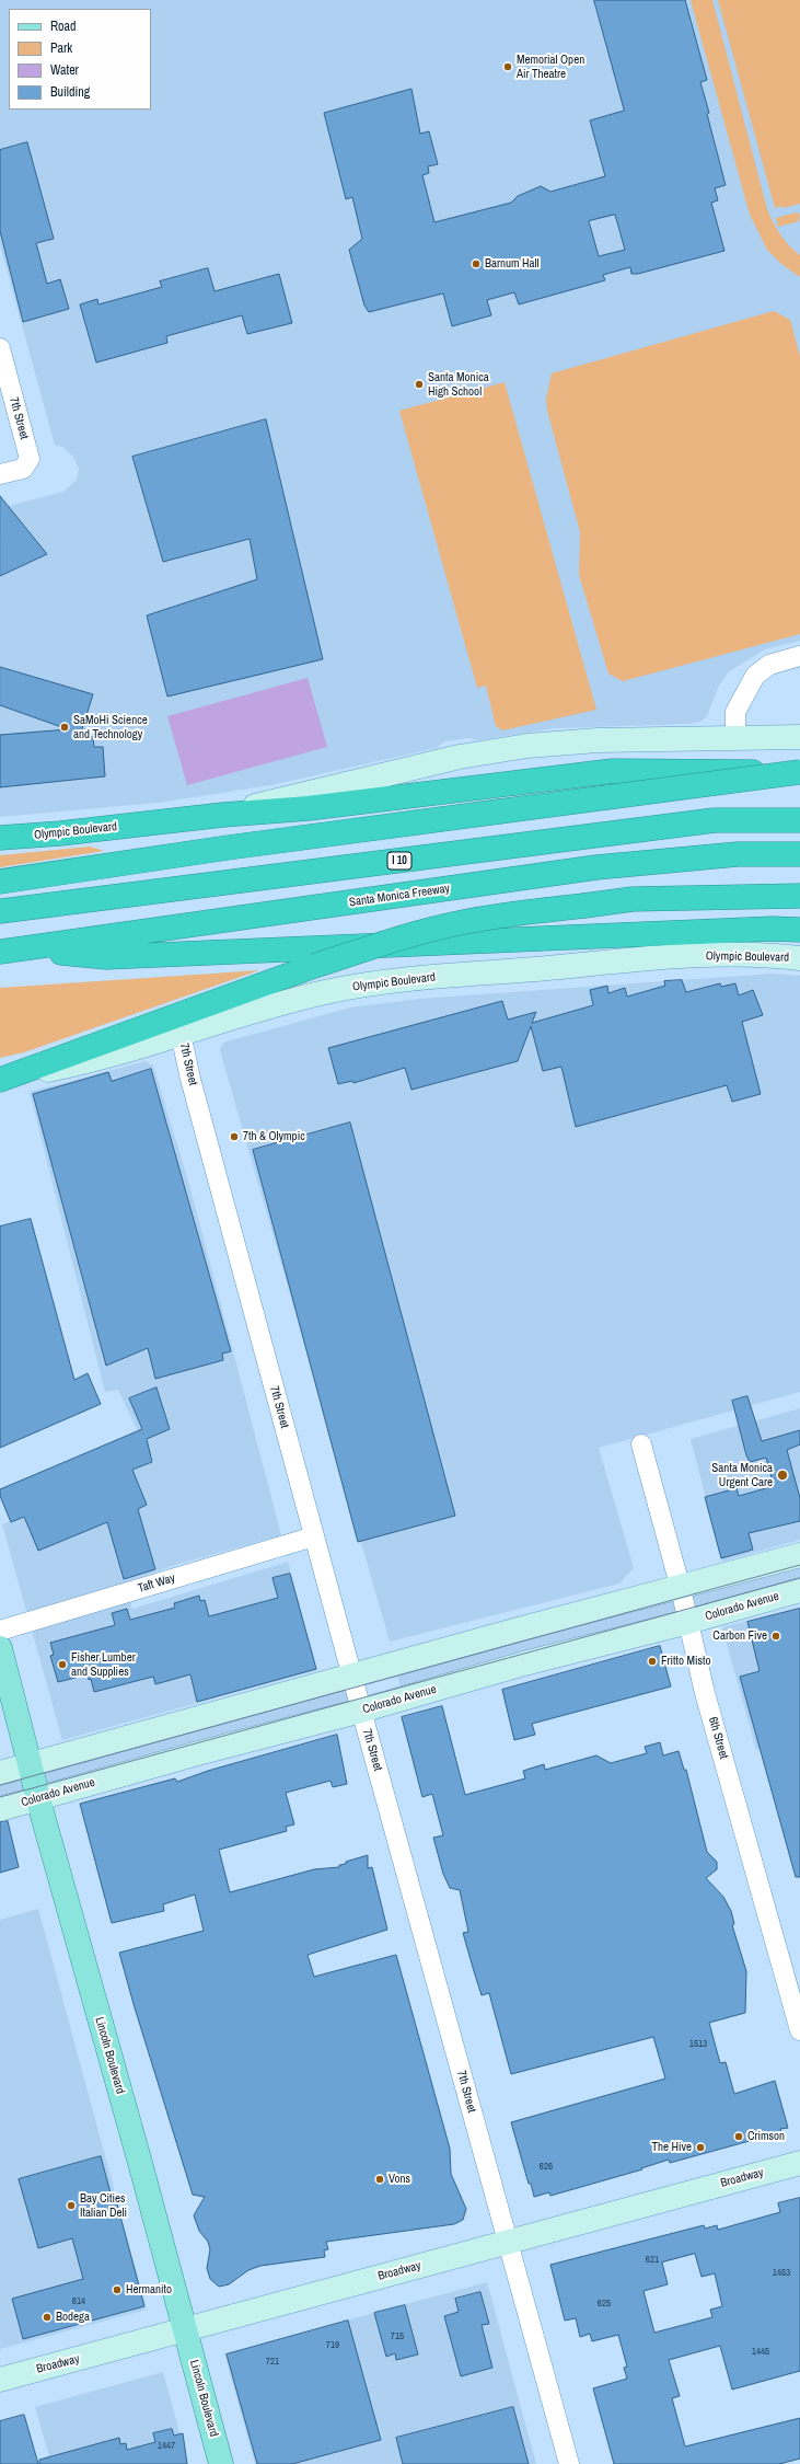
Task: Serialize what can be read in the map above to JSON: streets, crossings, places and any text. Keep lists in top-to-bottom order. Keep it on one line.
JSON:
{"streets":{"highway":["Olympic Boulevard","I 10","Santa Monica Freeway"],"main road":["Colorado Avenue","Lincoln Boulevard","Broadway"],"street":["7th Street","Taft Way","6th Street"]},"crossings":[["7th Street","Olympic Boulevard"],["7th Street","Taft Way"],["7th Street","Colorado Avenue"],["7th Street","Broadway"],["Colorado Avenue","6th Street"],["Colorado Avenue","Lincoln Boulevard"],["Lincoln Boulevard","Broadway"]],"places":["Memorial Open Air Theatre","Barnum Hall","Santa Monica High School","SaMoHi Science and Technology","7th & Olympic","Santa Monica Urgent Care","Carbon Five","Fritto Misto","Fisher Lumber and Supplies","Crimson","The Hive","Vons","Bay Cities Italian Deli","Hermanito","Bodega"],"house_numbers":["1513","626","621","1453","814","625","715","719","1445","721","1447"],"legend":["Road","Park","Water","Building"]}
